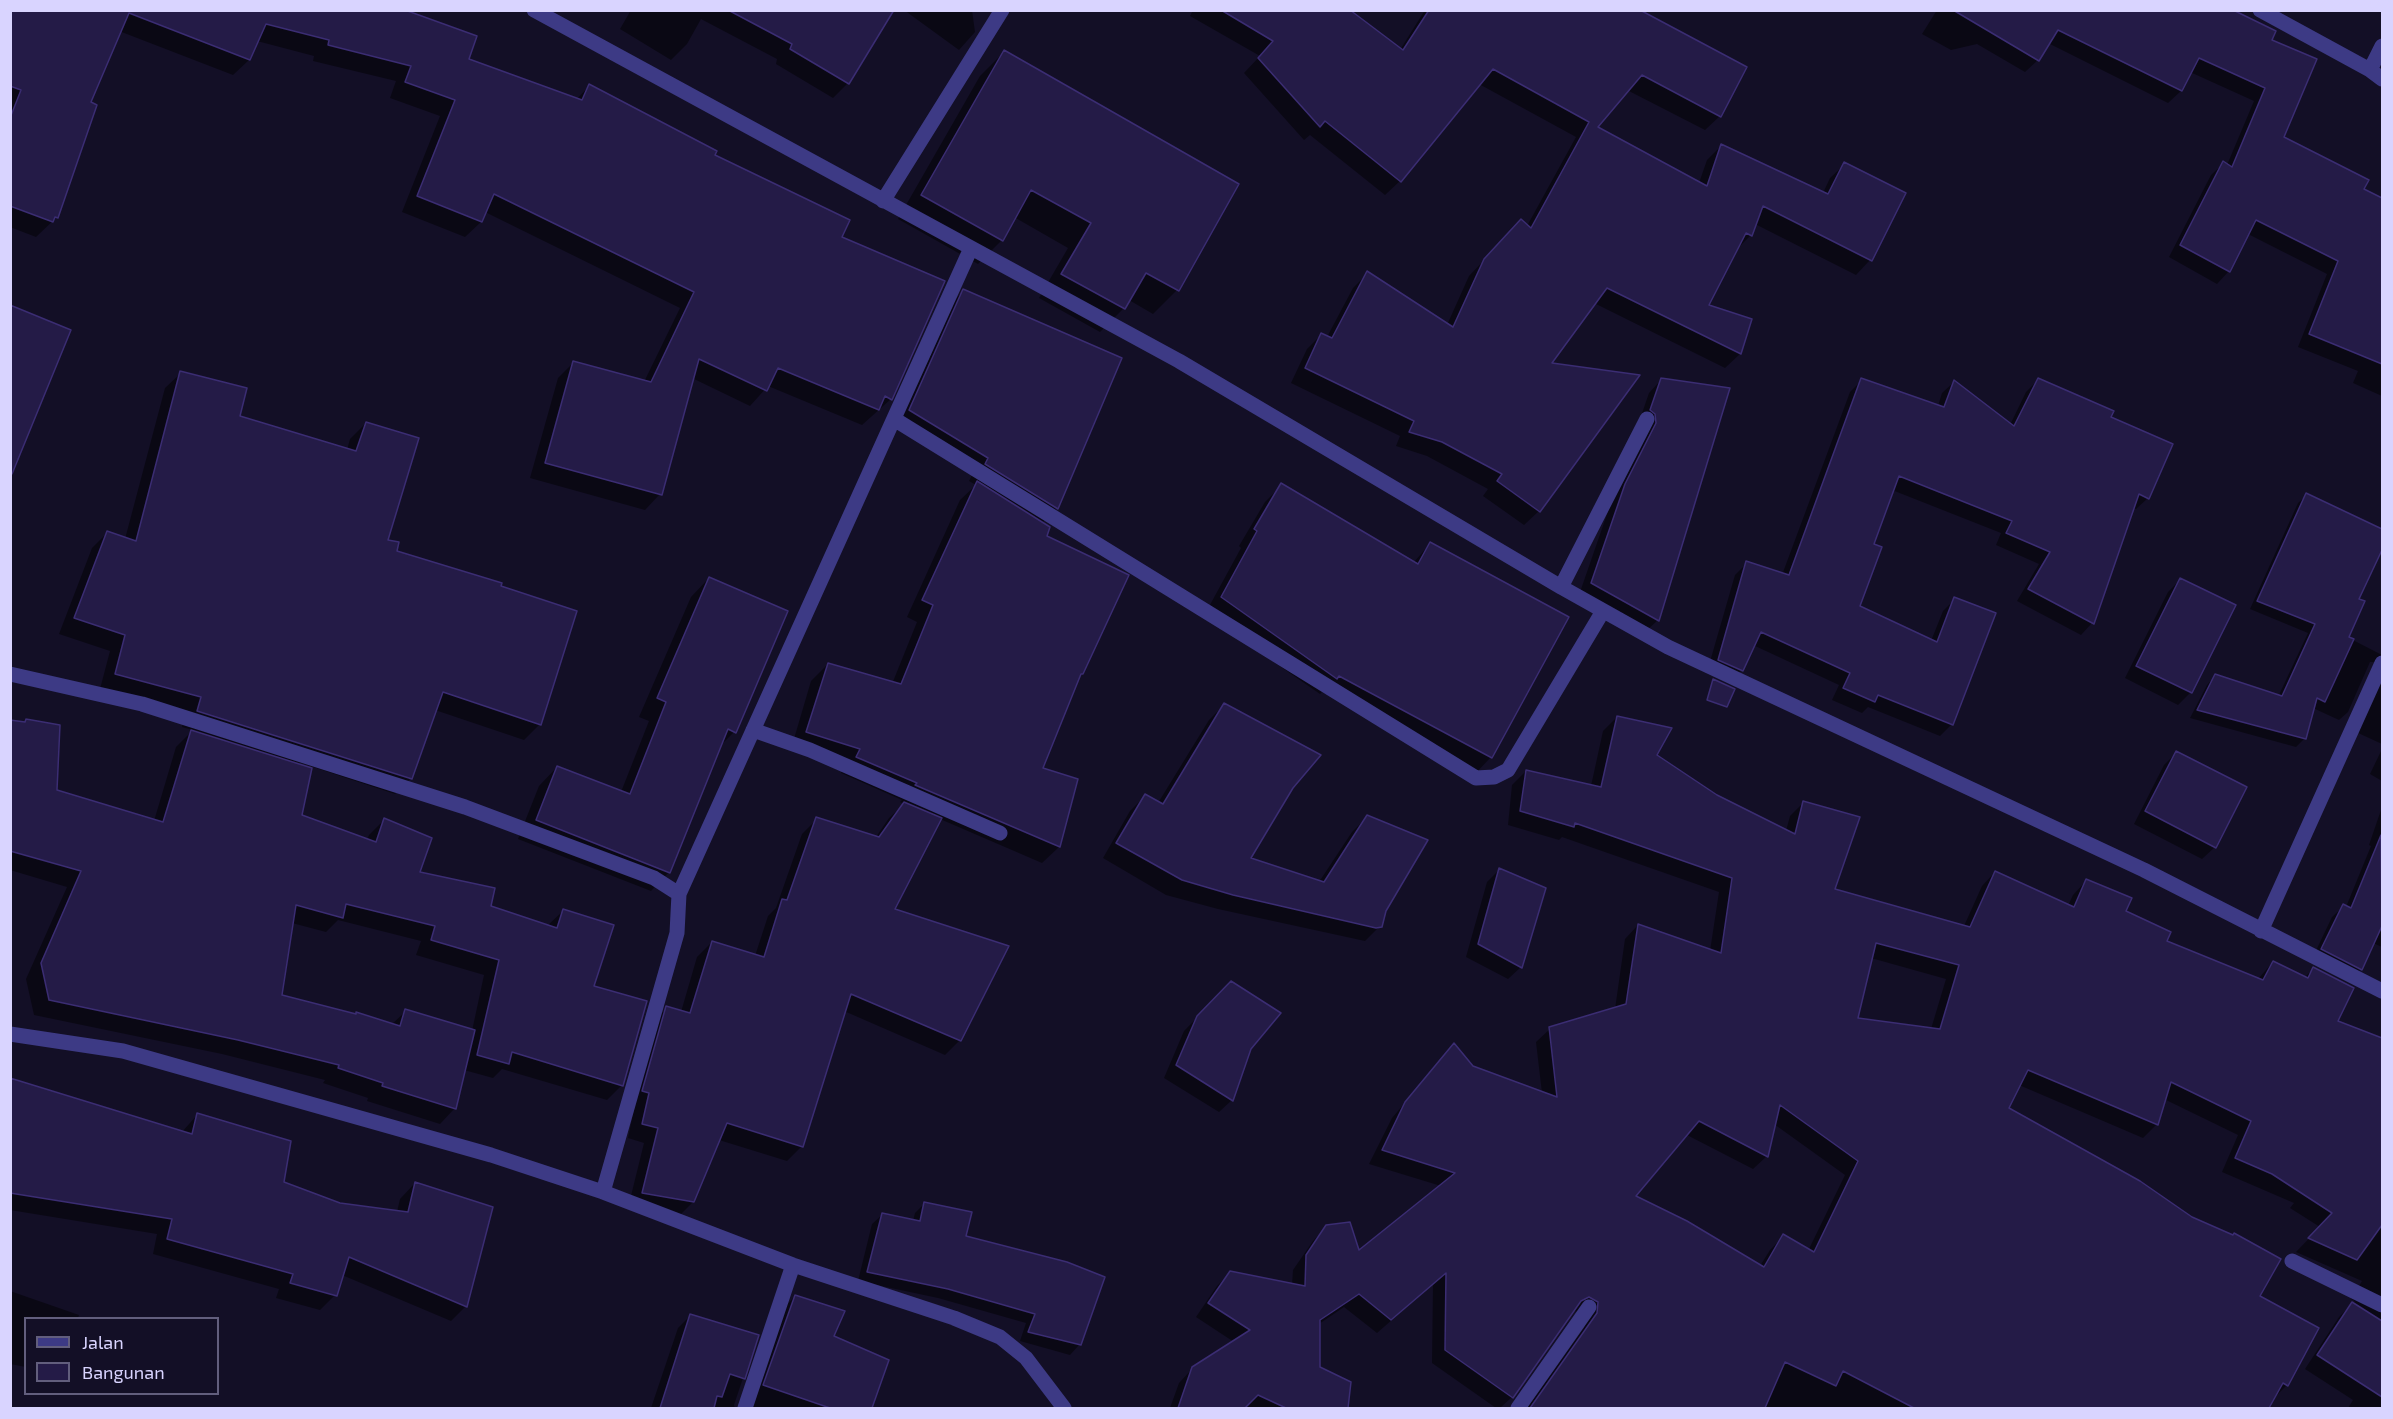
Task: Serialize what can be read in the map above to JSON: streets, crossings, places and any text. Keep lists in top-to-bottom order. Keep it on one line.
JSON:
{"legend":["Jalan","Bangunan"]}
